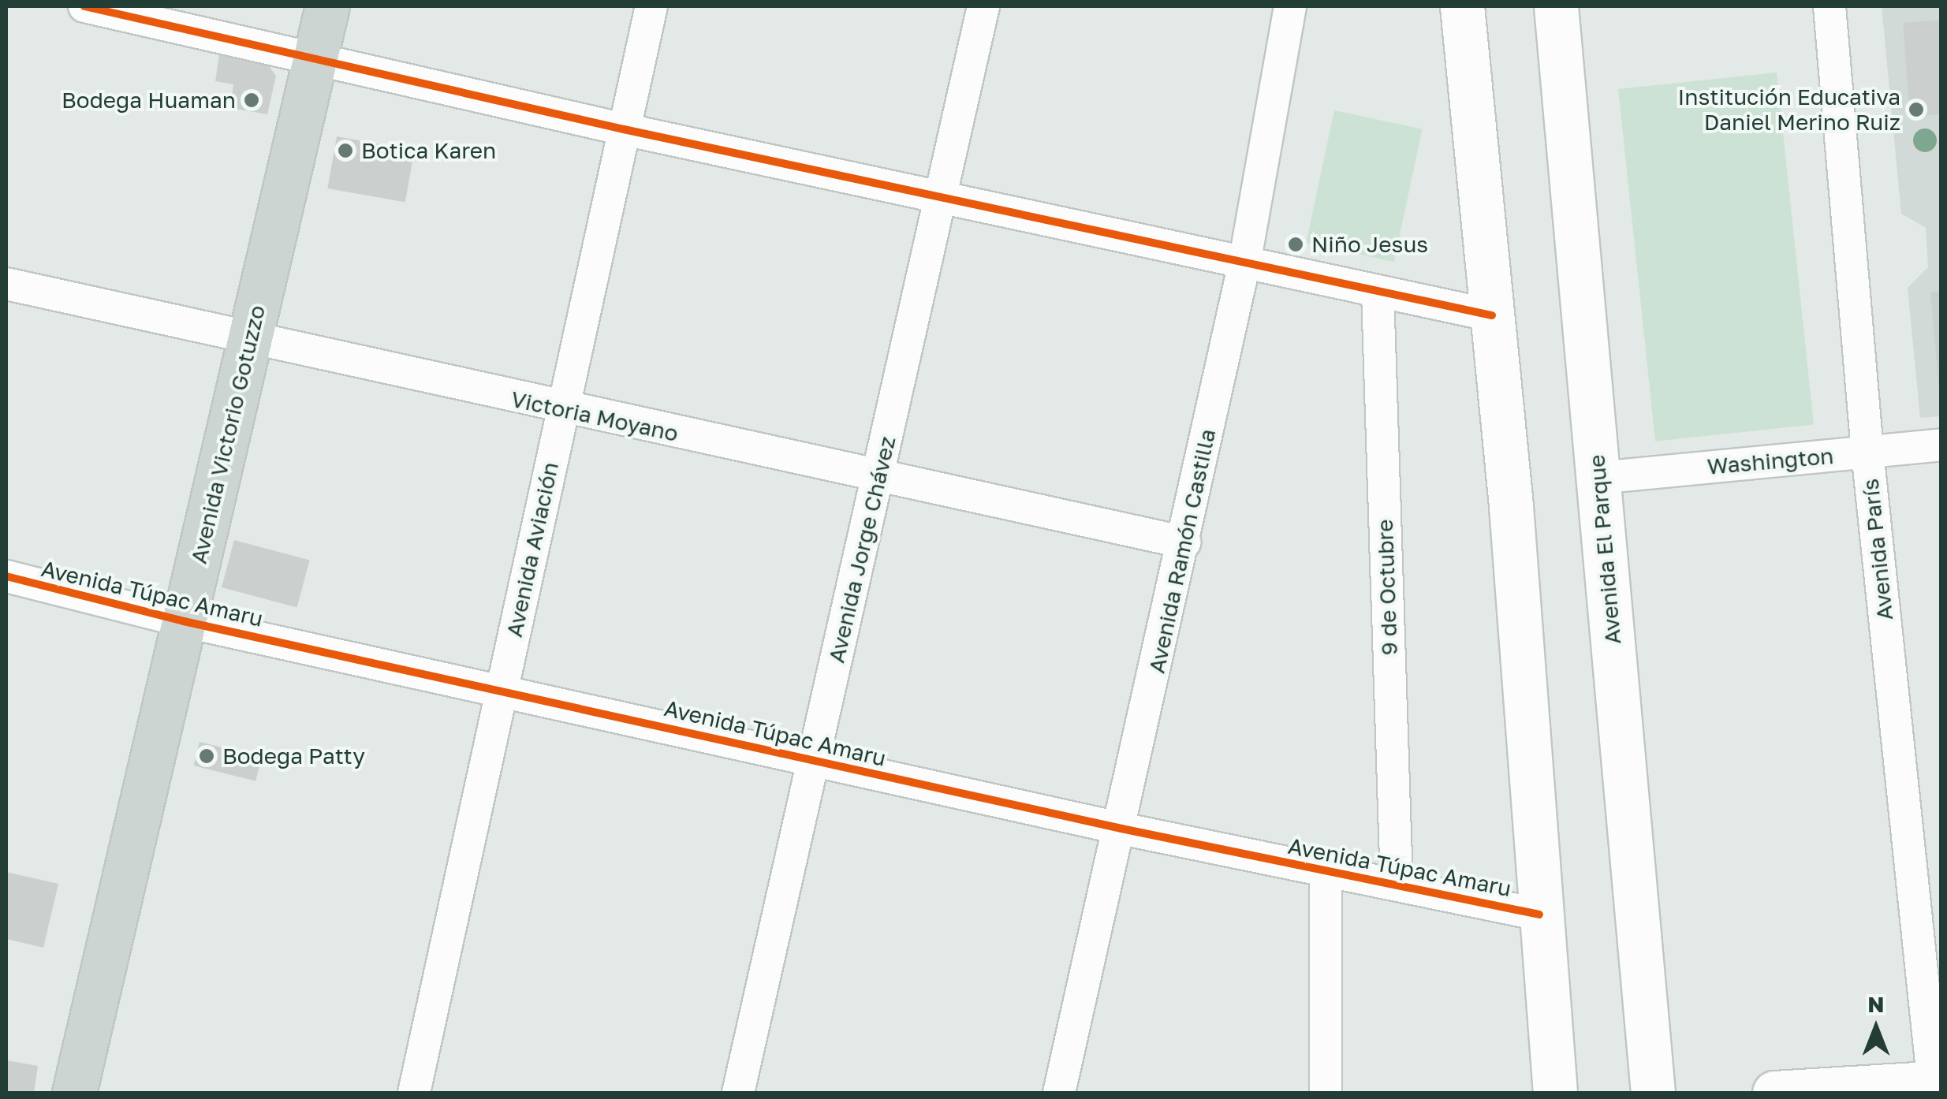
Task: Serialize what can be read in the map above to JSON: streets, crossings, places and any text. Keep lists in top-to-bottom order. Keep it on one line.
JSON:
{"streets":{"main road":["Avenida Victorio Gotuzzo"],"street":["Victoria Moyano","Washington","Avenida Aviación","Avenida Jorge Chávez","Avenida El Parque","Avenida París","Avenida Ramón Castilla","9 de Octubre","Avenida Túpac Amaru"]},"crossings":[["Victoria Moyano","Avenida Victorio Gotuzzo"],["Victoria Moyano","Avenida Aviación"],["Victoria Moyano","Avenida Jorge Chávez"],["Victoria Moyano","Avenida Ramón Castilla"],["Avenida Victorio Gotuzzo","Avenida Túpac Amaru"],["Washington","Avenida El Parque"],["Washington","Avenida París"],["Avenida Aviación","Avenida Túpac Amaru"],["Avenida Jorge Chávez","Avenida Túpac Amaru"],["Avenida Ramón Castilla","Avenida Túpac Amaru"],["9 de Octubre","Avenida Túpac Amaru"]],"places":["Bodega Huaman","Institución Educativa Daniel Merino Ruiz","Botica Karen","Niño Jesus","Bodega Patty"],"north":"top"}
